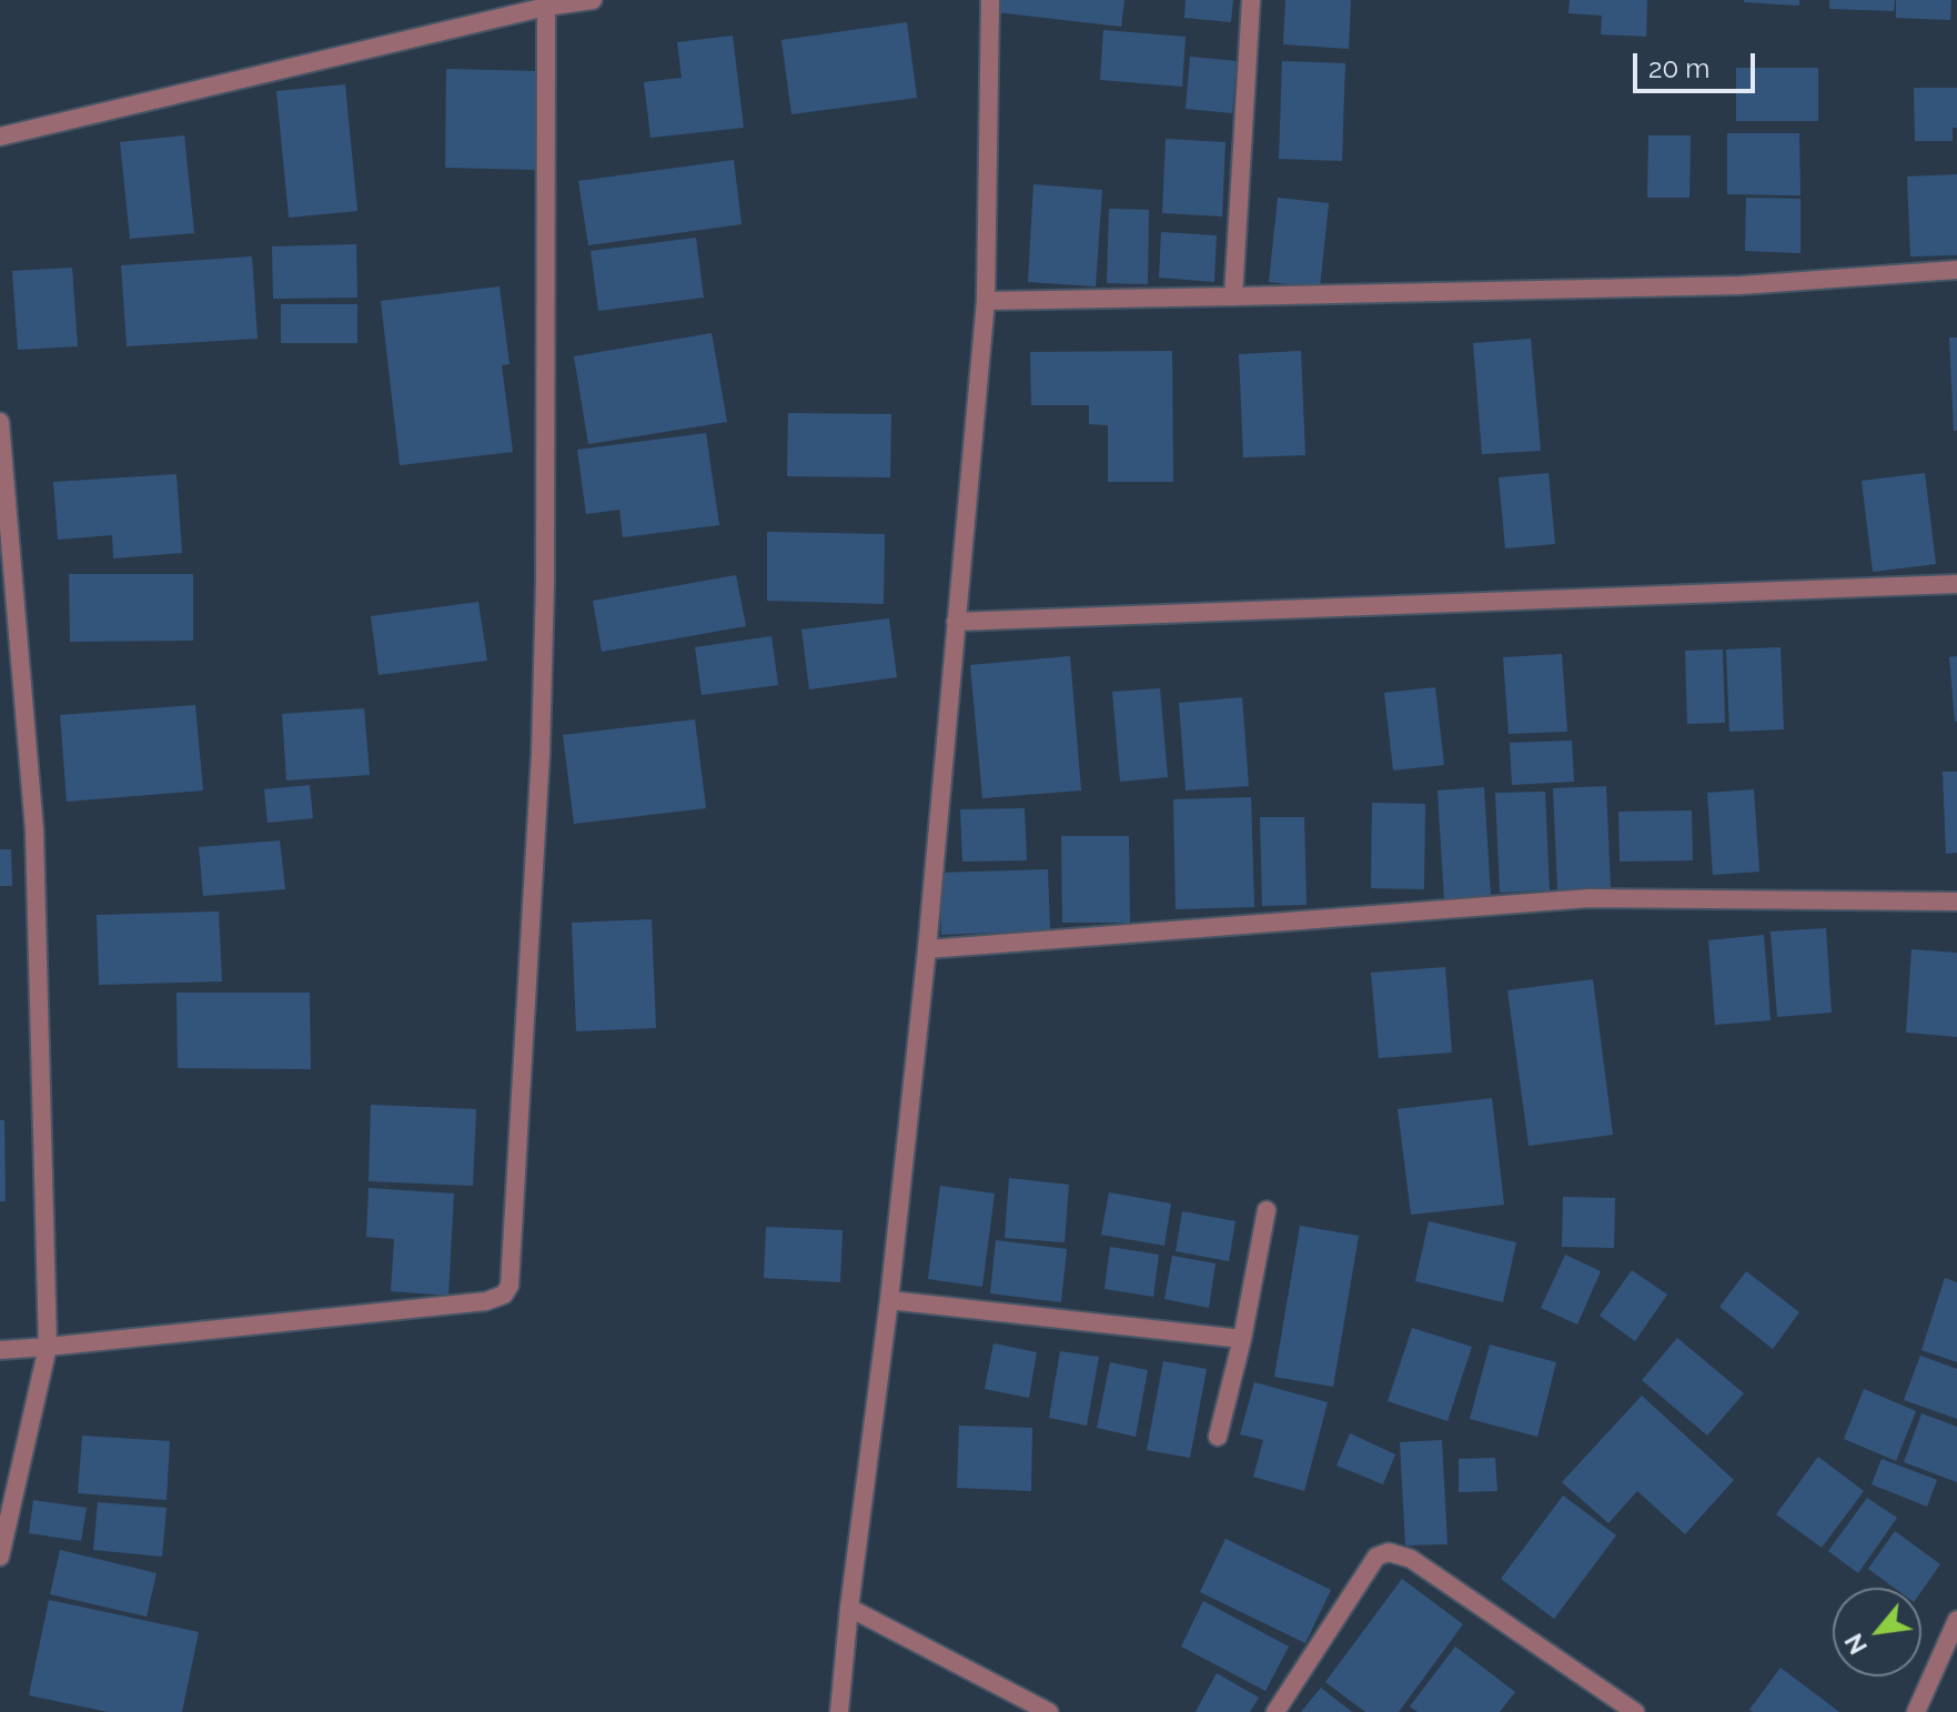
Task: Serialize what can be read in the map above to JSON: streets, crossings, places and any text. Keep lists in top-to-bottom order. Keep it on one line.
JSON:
{"scale_bar":"20 m","north":"bottom left"}
